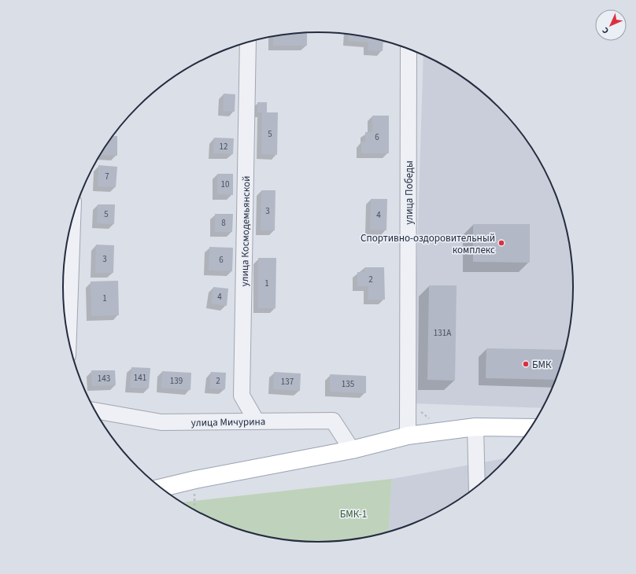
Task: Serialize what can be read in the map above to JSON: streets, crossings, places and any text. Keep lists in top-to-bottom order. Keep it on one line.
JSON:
{"streets":{"street":["улица Победы","улица Космодемьянской","улица Мичурина"]},"crossings":[["улица Космодемьянской","улица Мичурина"]],"parks":["БМК-1"],"places":["Спортивно-оздоровительный комплекс","БМК"],"house_numbers":["5","6","12","7","10","3","5","4","8","3","6","2","1","4","1","131А","141","143","139","2","137","135"],"north":"bottom left"}
